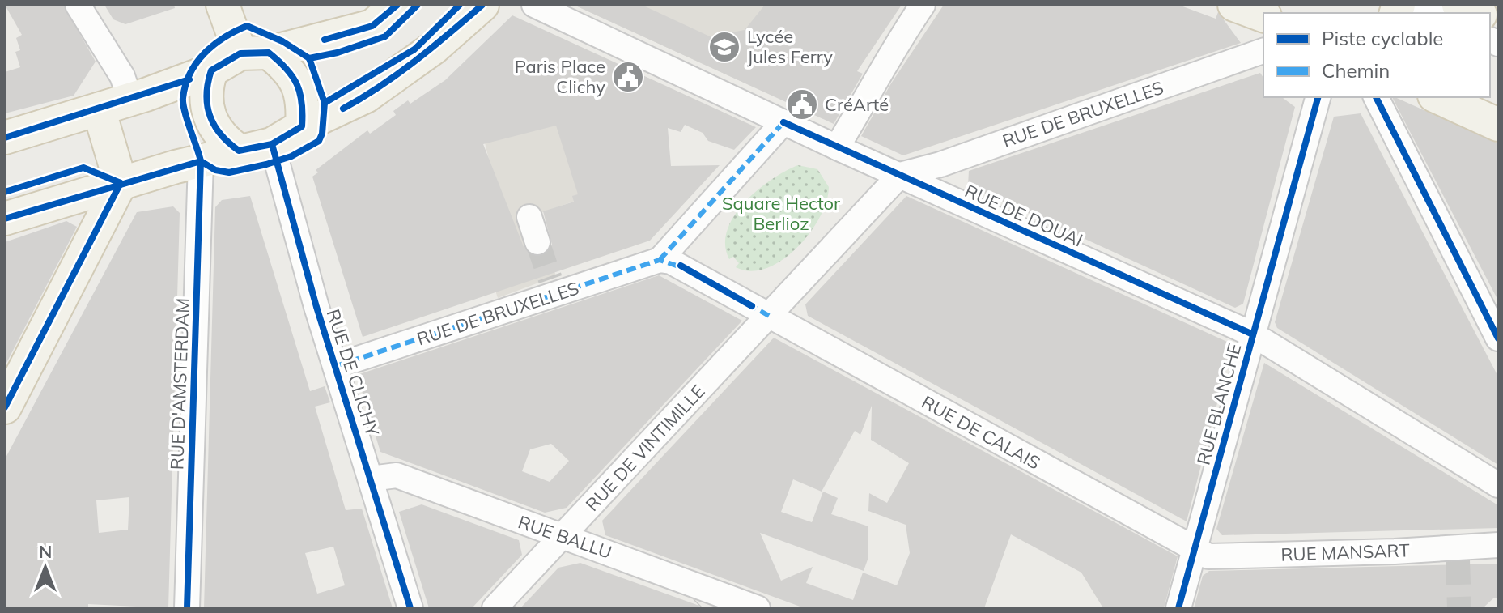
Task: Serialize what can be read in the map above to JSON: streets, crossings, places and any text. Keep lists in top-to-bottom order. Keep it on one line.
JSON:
{"streets":{"street":["RUE DE BRUXELLES","RUE DE DOUAI","RUE DE CLICHY","RUE D'AMSTERDAM","RUE BLANCHE","RUE DE CALAIS","RUE DE VINTIMILLE","RUE BALLU","RUE MANSART"]},"crossings":[["RUE DE BRUXELLES","RUE DE DOUAI"],["RUE DE BRUXELLES","RUE DE CLICHY"],["RUE DE BRUXELLES","RUE DE CALAIS"],["RUE DE BRUXELLES","RUE DE VINTIMILLE"],["RUE DE DOUAI","RUE BLANCHE"],["RUE DE DOUAI","RUE DE VINTIMILLE"],["RUE DE CLICHY","RUE BALLU"],["RUE BLANCHE","RUE DE CALAIS"],["RUE BLANCHE","RUE MANSART"],["RUE DE CALAIS","RUE DE VINTIMILLE"],["RUE DE CALAIS","RUE MANSART"],["RUE DE VINTIMILLE","RUE BALLU"]],"parks":["Square Hector Berlioz"],"places":{"school or university":["Lycée Jules Ferry"],"public building":["Paris Place Clichy","CréArté"]},"legend":["Piste cyclable","Chemin"],"north":"top"}
